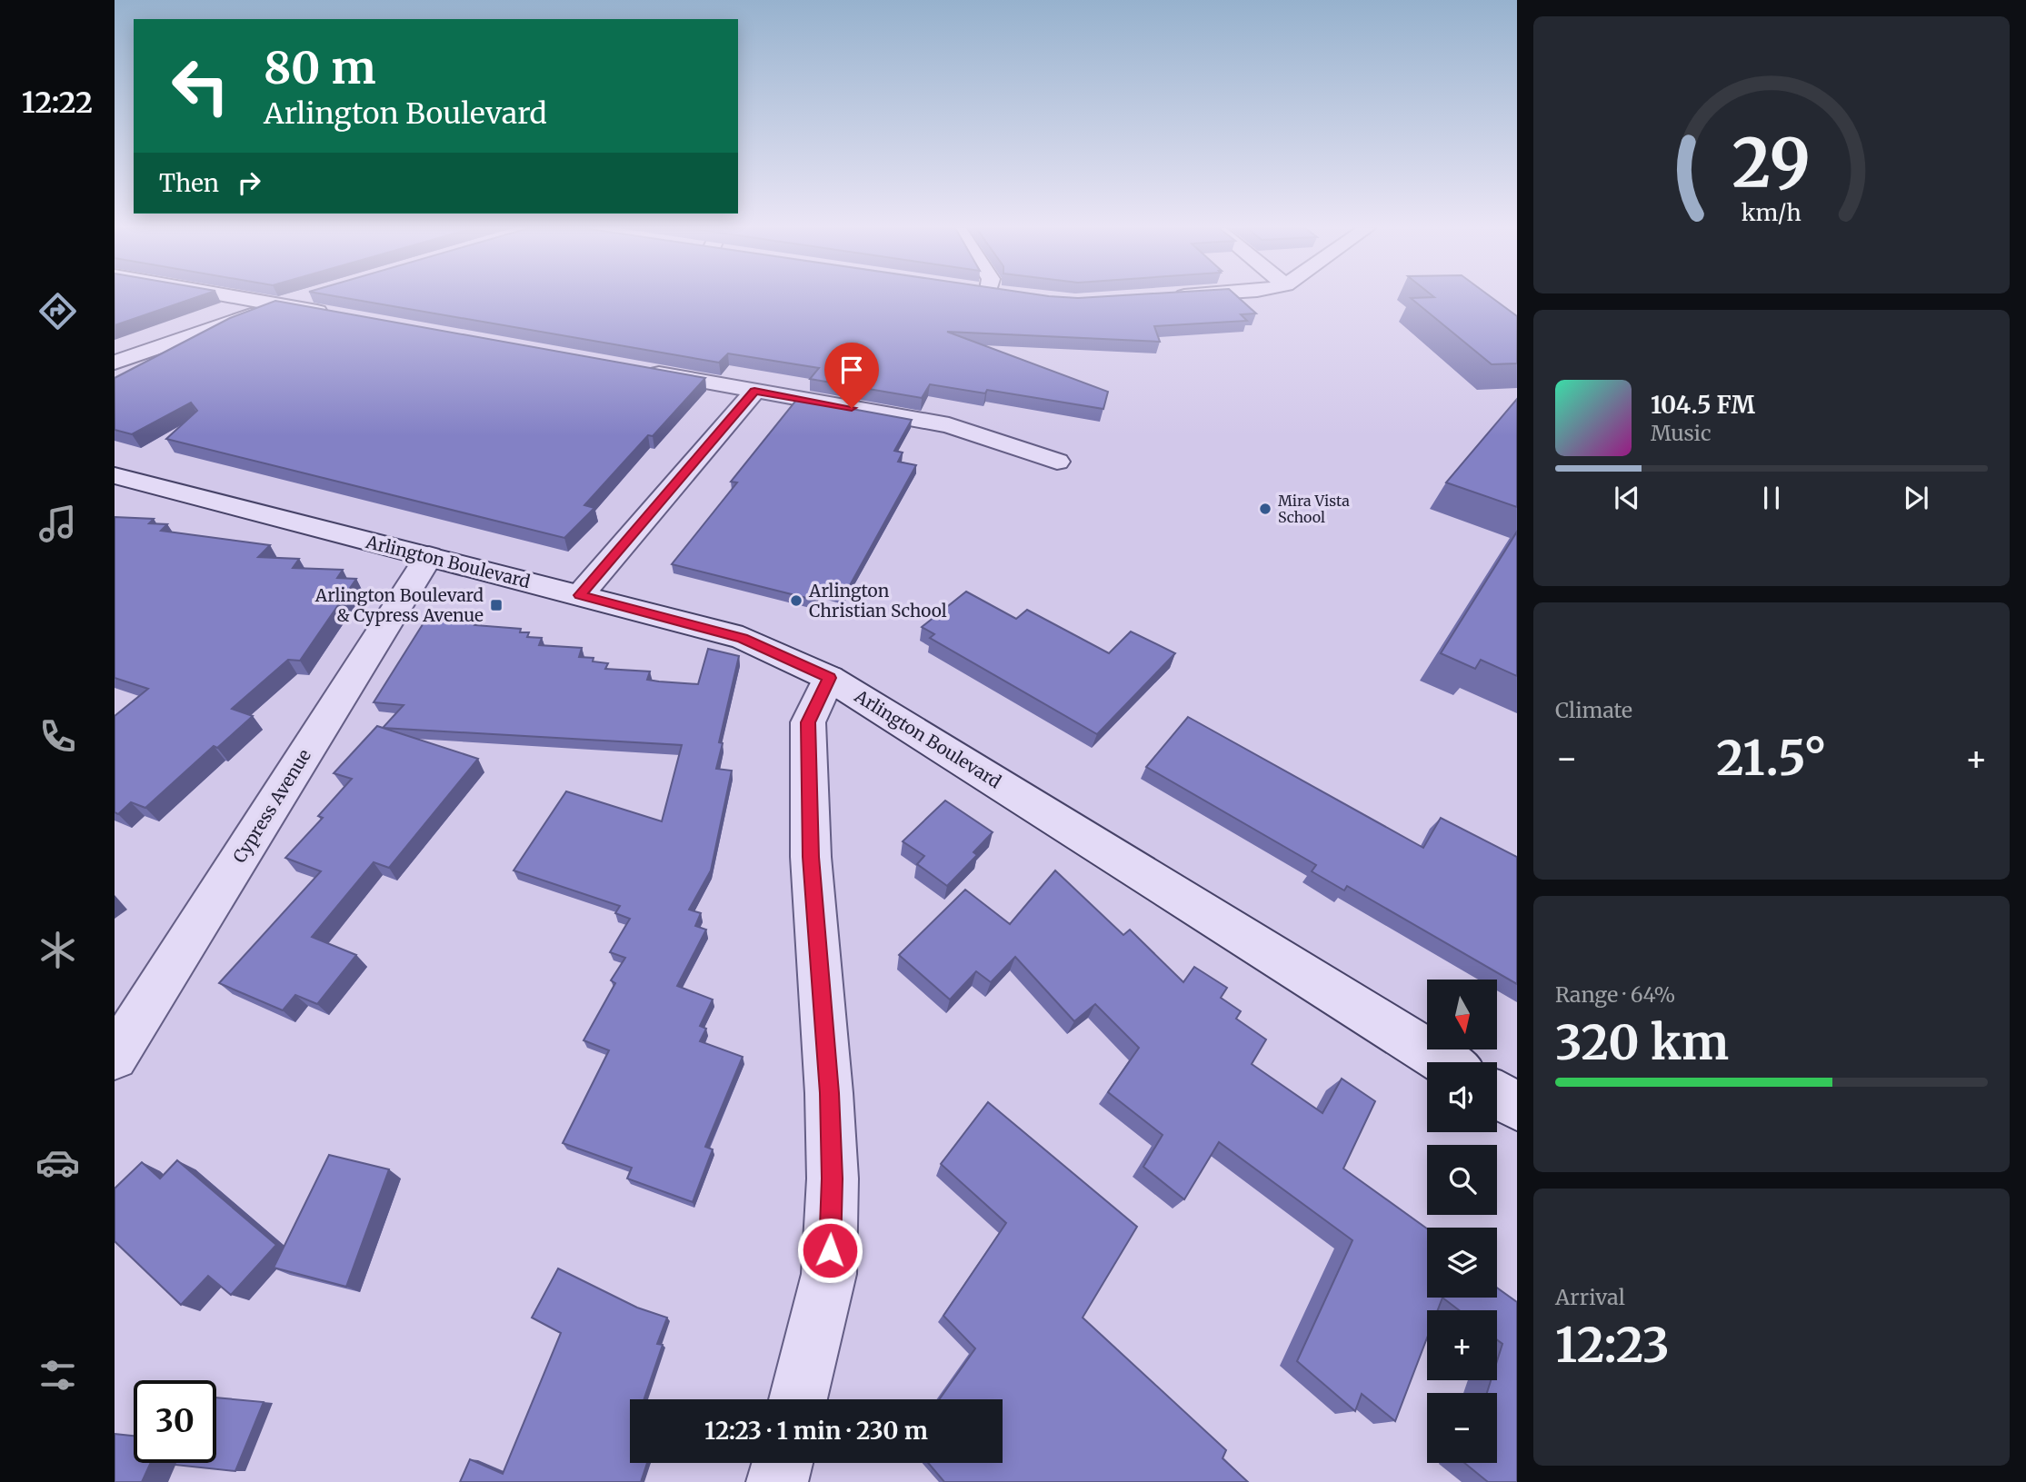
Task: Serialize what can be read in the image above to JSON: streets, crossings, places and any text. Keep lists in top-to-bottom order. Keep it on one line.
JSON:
{"streets":{"street":["Arlington Boulevard","Cypress Avenue"]},"crossings":[["Arlington Boulevard","Cypress Avenue"]],"places":{"other":["Mira Vista School","Arlington Christian School"],"transit":["Arlington Boulevard & Cypress Avenue"]},"north":"bottom","page":{"tabs":"12:22","turn":["80 m","Arlington Boulevard"],"then":"Then","song":["104.5 FM","Music"],"tile":["Climate",["Range · 64%","320 km"],["Arrival","12:23"]],"heat":["−","21.5°","+"],"map_buttons":["+","−"],"limit":"30","trip":"12:23 · 1 min · 230 m","gauge":["29","km/h"]}}
